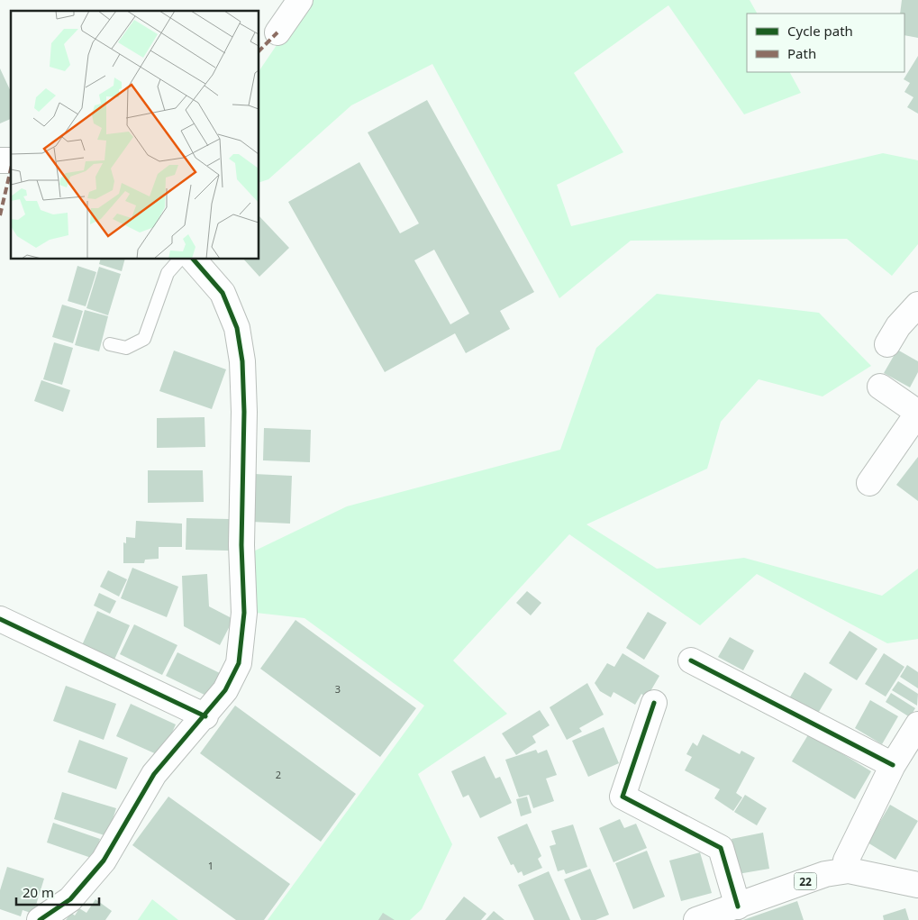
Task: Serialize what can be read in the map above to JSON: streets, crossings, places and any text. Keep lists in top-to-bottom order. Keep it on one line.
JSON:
{"streets":{"street":["22"]},"house_numbers":["3","2","1"],"legend":["Cycle path","Path"],"scale_bar":"20 m"}
